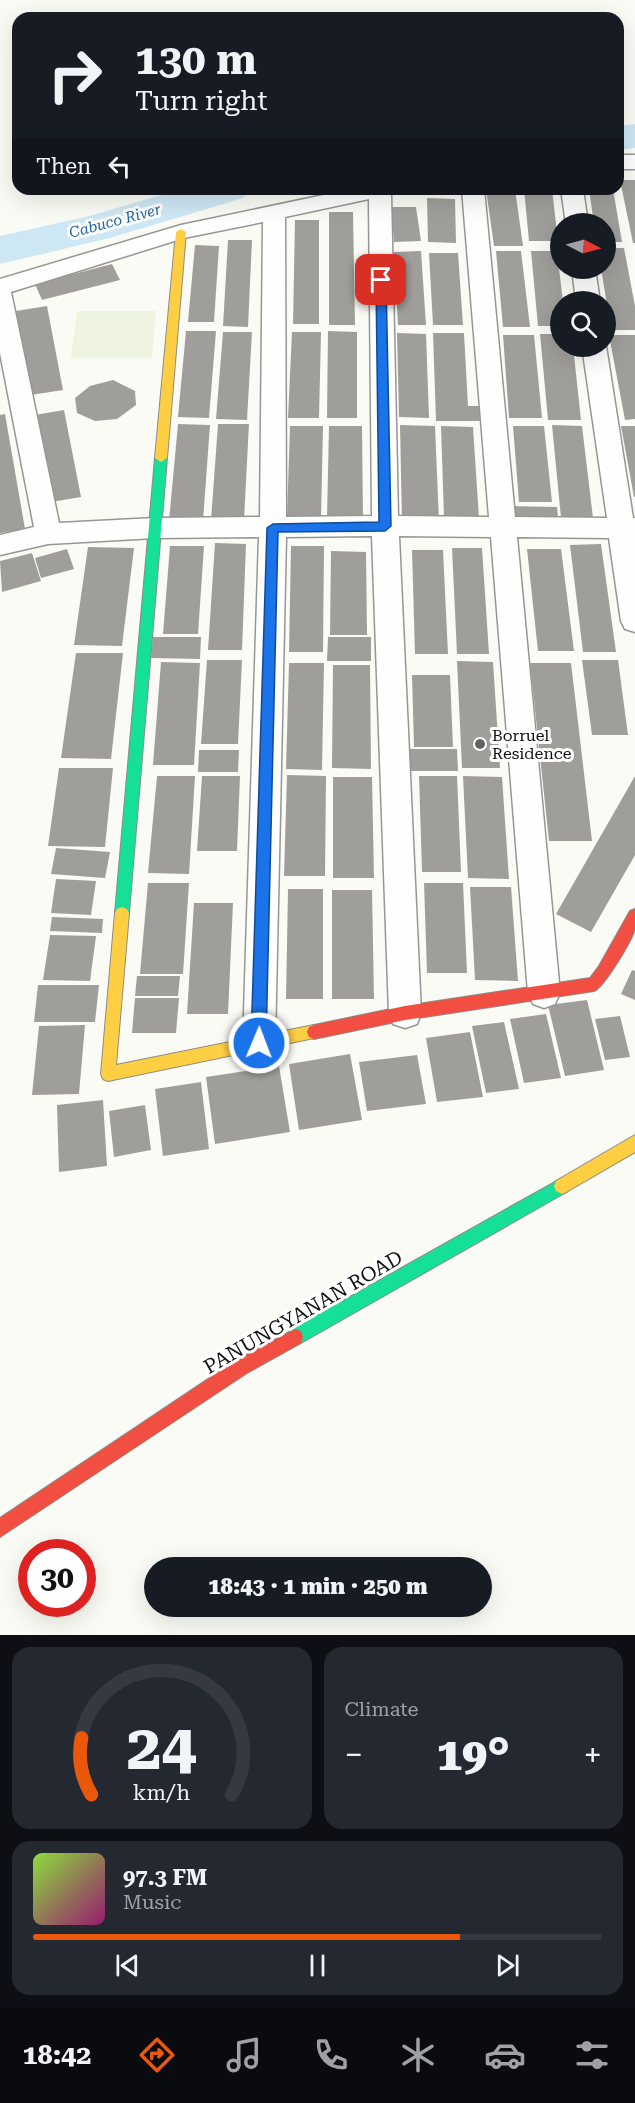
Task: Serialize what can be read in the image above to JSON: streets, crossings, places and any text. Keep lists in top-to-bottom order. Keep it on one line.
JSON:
{"streets":{"street":["PANUNGYANAN ROAD"]},"water":["Cabuco River"],"places":["Borruel Residence"],"north":"right","page":{"turn":["130 m","Turn right"],"then":"Then","limit":"30","trip":"18:43 · 1 min · 250 m","tile":"Climate","heat":["−","19°","+"],"song":["97.3 FM","Music"],"tabs":"18:42","gauge":["24","km/h"]}}
